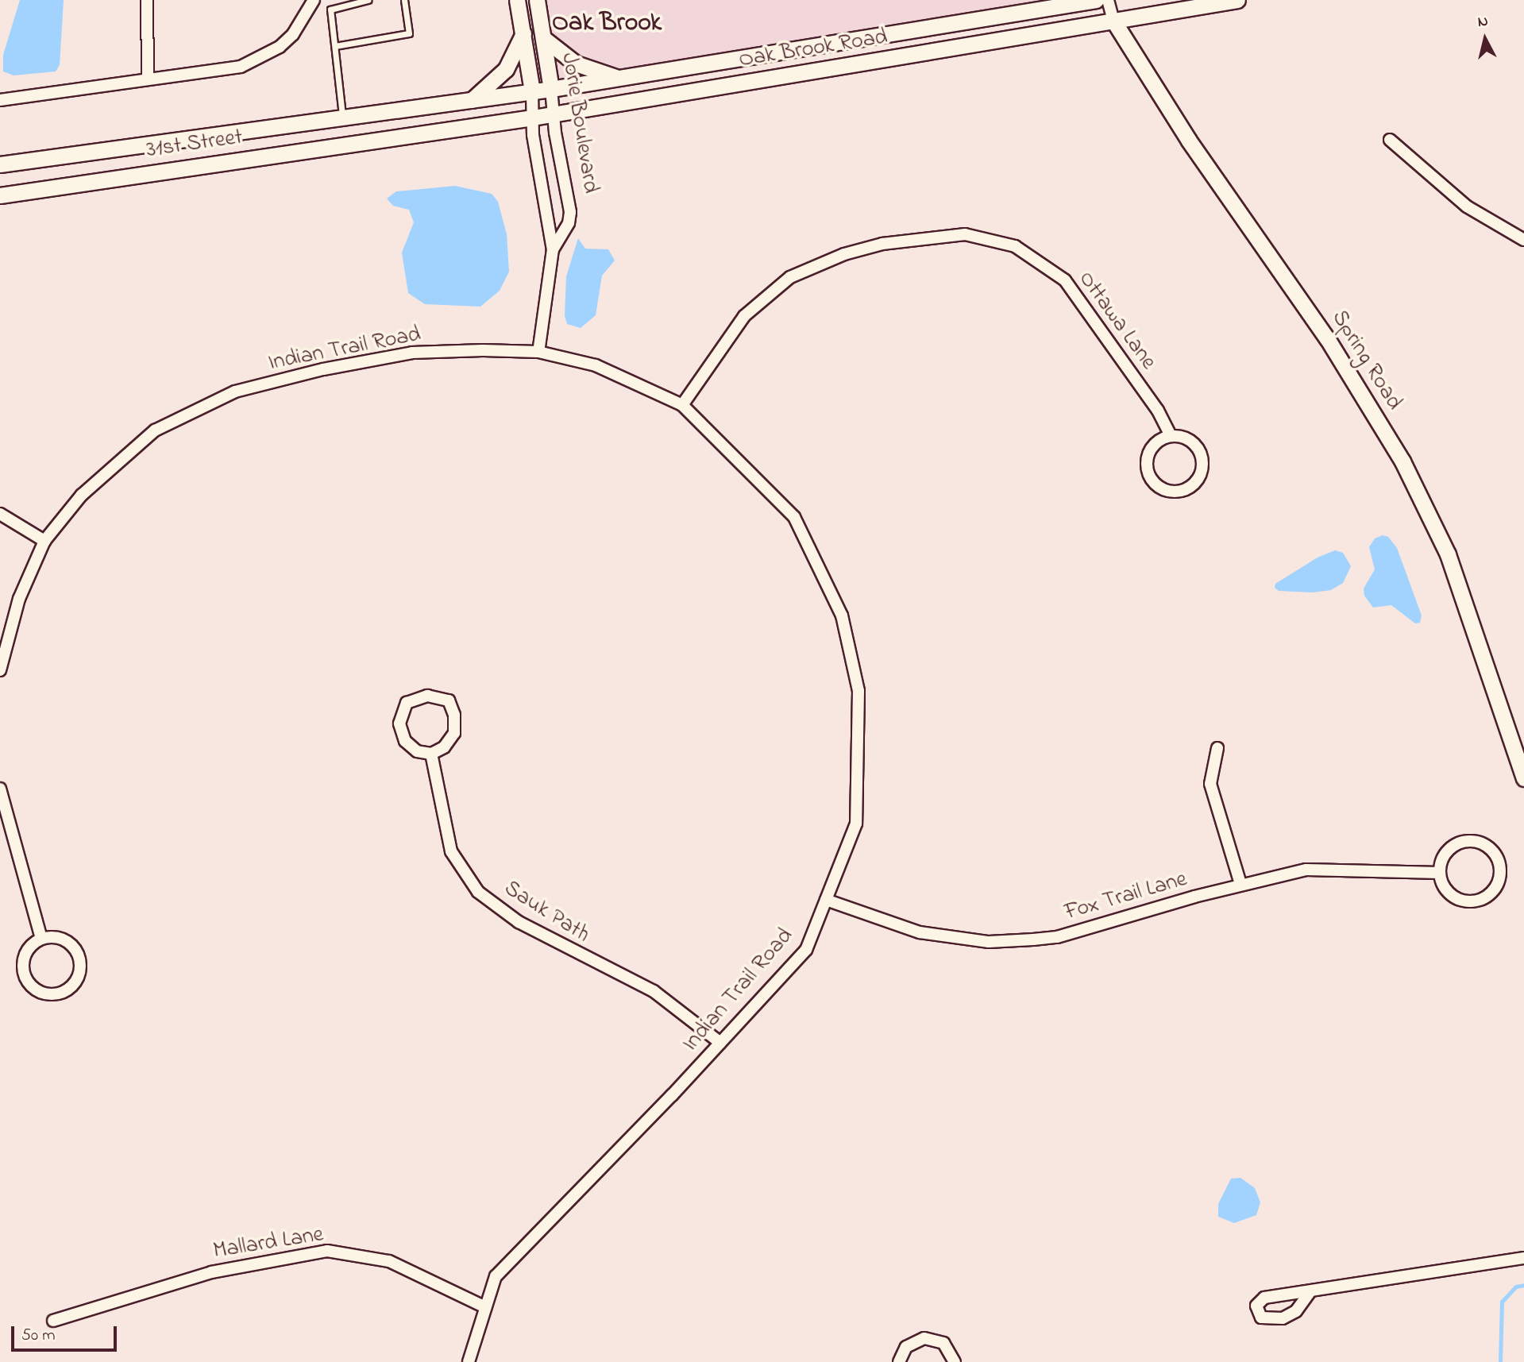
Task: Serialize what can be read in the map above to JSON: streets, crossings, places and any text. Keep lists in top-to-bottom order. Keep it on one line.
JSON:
{"streets":{"main road":["Oak Brook Road","Jorie Boulevard","31st Street","Spring Road"],"street":["Ottawa Lane","Indian Trail Road","Fox Trail Lane","Sauk Path","Mallard Lane"]},"crossings":[["Oak Brook Road","Jorie Boulevard"],["Oak Brook Road","31st Street"],["Oak Brook Road","Spring Road"],["Jorie Boulevard","Indian Trail Road"],["Ottawa Lane","Indian Trail Road"],["Indian Trail Road","Fox Trail Lane"],["Indian Trail Road","Sauk Path"],["Indian Trail Road","Mallard Lane"]],"districts":["Oak Brook"],"scale_bar":"50 m","north":"top"}
